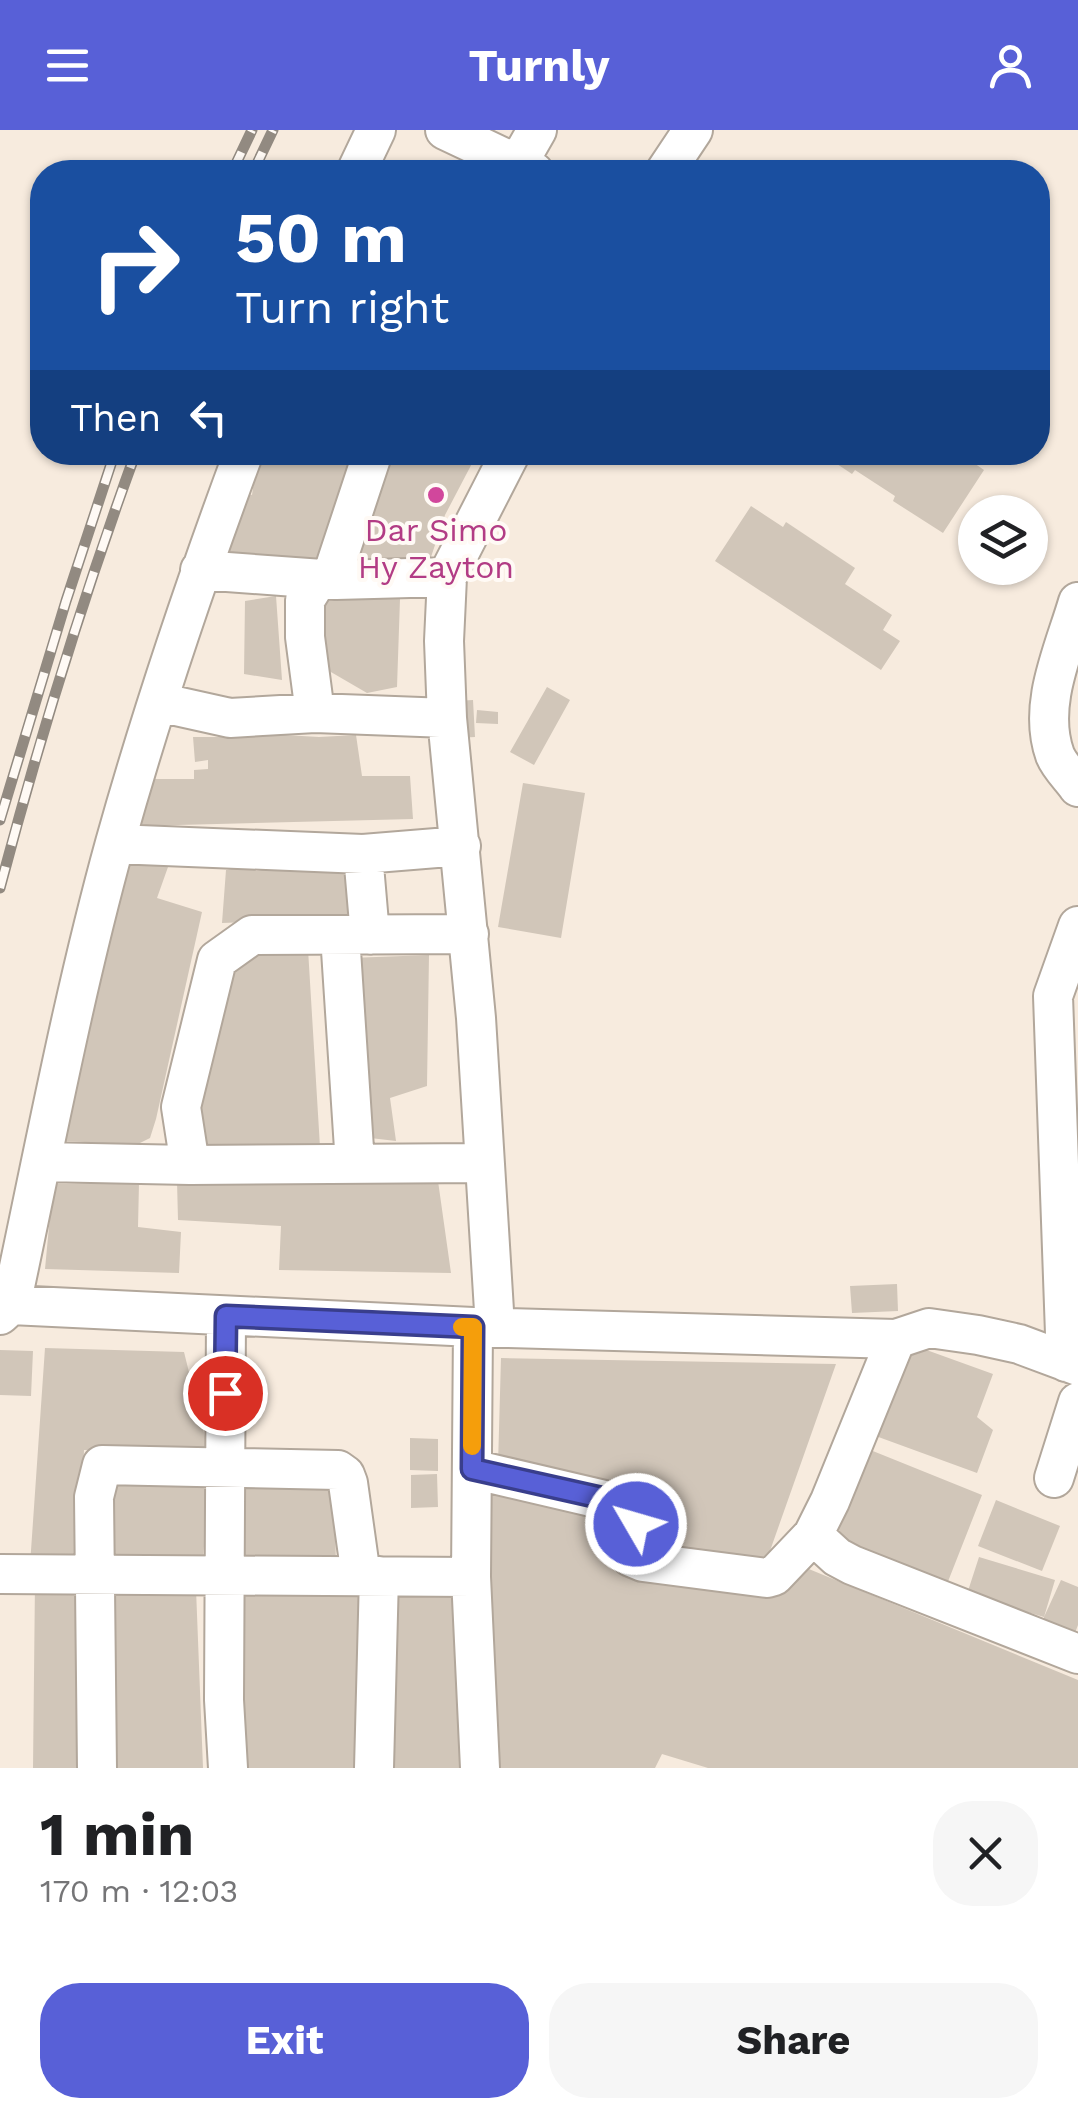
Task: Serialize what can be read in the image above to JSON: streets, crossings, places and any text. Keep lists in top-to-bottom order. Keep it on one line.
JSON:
{"places":["Dar Simo Hy Zayton"],"page":{"header":"Turnly","turn":["50 m","Turn right"],"then":"Then","heading":["1 min","170 m · 12:03"],"buttons":["Exit","Share"]}}
